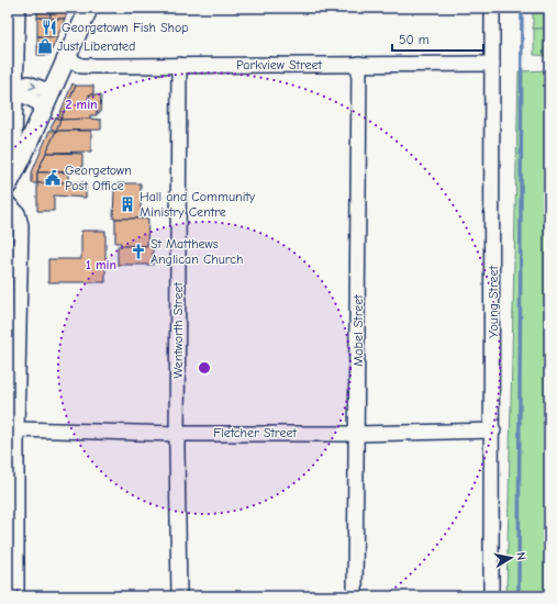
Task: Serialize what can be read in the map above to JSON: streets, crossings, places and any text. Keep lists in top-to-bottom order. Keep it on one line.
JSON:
{"streets":{"street":["Parkview Street","Young Street","Wentworth Street","Mabel Street","Fletcher Street"]},"crossings":[["Parkview Street","Young Street"],["Parkview Street","Wentworth Street"],["Parkview Street","Mabel Street"],["Young Street","Fletcher Street"],["Wentworth Street","Fletcher Street"],["Mabel Street","Fletcher Street"]],"places":{"restaurant":["Georgetown Fish Shop"],"shop":["Just Liberated"],"public building":["Georgetown Post Office"],"building":["Hall and Community Ministry Centre"],"church":["St Matthews Anglican Church"]},"scale_bar":"50 m","north":"right","rings":["2 min","1 min"]}
